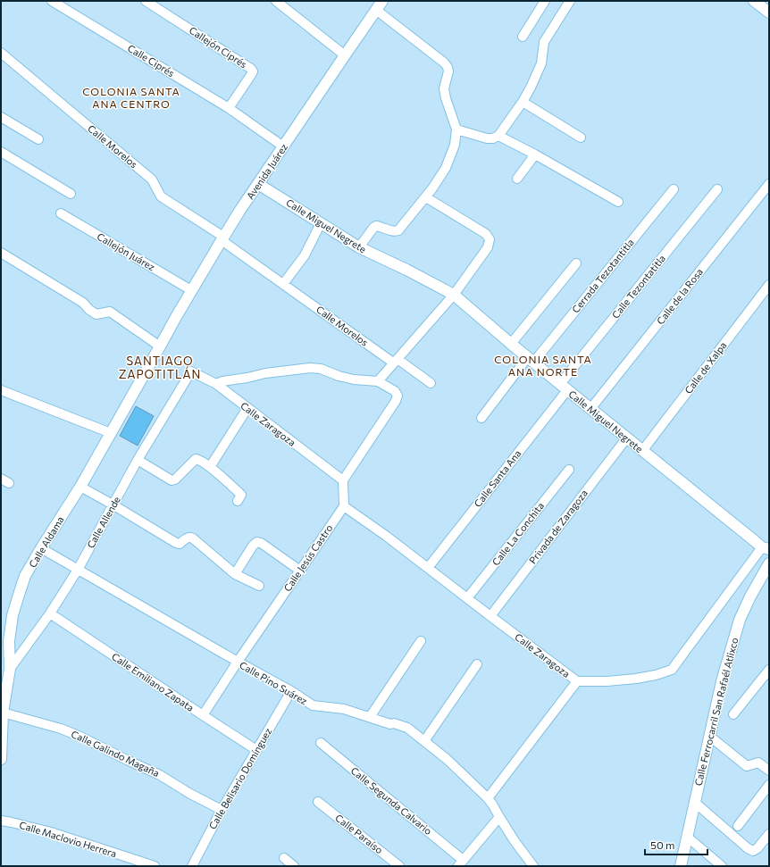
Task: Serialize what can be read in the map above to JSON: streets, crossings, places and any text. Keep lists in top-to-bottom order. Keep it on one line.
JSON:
{"streets":{"street":["Callejón Ciprés","Calle Ciprés","Calle Morelos","Avenida Juárez","Calle Miguel Negrete","Callejón Juárez","Cerrada Tezotantitla","Calle Tezontatitla","Calle de la Rosa","Calle de Xalpa","Calle Zaragoza","Calle Santa Ana","Calle Allende","Privada de Zaragoza","Calle La Conchita","Calle Aldama","Calle Jesús Castro","Calle Emiliano Zapata","Calle Pino Suárez","Calle Ferrocarril San Rafaél Atlixco","Calle Galindo Magaña","Calle Belisario Domínguez","Calle Segunda Calvario","Calle Paraíso","Calle Maclovio Herrera"]},"crossings":[["Callejón Ciprés","Calle Ciprés"],["Calle Ciprés","Avenida Juárez"],["Calle Morelos","Avenida Juárez"],["Avenida Juárez","Calle Miguel Negrete"],["Avenida Juárez","Callejón Juárez"],["Avenida Juárez","Calle Aldama"],["Calle Miguel Negrete","Cerrada Tezotantitla"],["Calle Miguel Negrete","Calle Tezontatitla"],["Calle Miguel Negrete","Calle de la Rosa"],["Calle Miguel Negrete","Calle de Xalpa"],["Calle Miguel Negrete","Calle Zaragoza"],["Calle Miguel Negrete","Calle Santa Ana"],["Calle Miguel Negrete","Privada de Zaragoza"],["Calle Tezontatitla","Calle Santa Ana"],["Calle Zaragoza","Calle Santa Ana"],["Calle Zaragoza","Calle Allende"],["Calle Zaragoza","Privada de Zaragoza"],["Calle Zaragoza","Calle La Conchita"],["Calle Zaragoza","Calle Jesús Castro"],["Calle Allende","Calle Aldama"],["Calle Allende","Calle Emiliano Zapata"],["Calle Allende","Calle Pino Suárez"],["Calle Aldama","Calle Pino Suárez"],["Calle Aldama","Calle Galindo Magaña"],["Calle Jesús Castro","Calle Emiliano Zapata"],["Calle Jesús Castro","Calle Pino Suárez"],["Calle Emiliano Zapata","Calle Belisario Domínguez"],["Calle Pino Suárez","Calle Belisario Domínguez"],["Calle Galindo Magaña","Calle Belisario Domínguez"]],"districts":["COLONIA SANTA ANA CENTRO","COLONIA SANTA ANA NORTE","SANTIAGO ZAPOTITLÁN"],"scale_bar":"50 m"}
